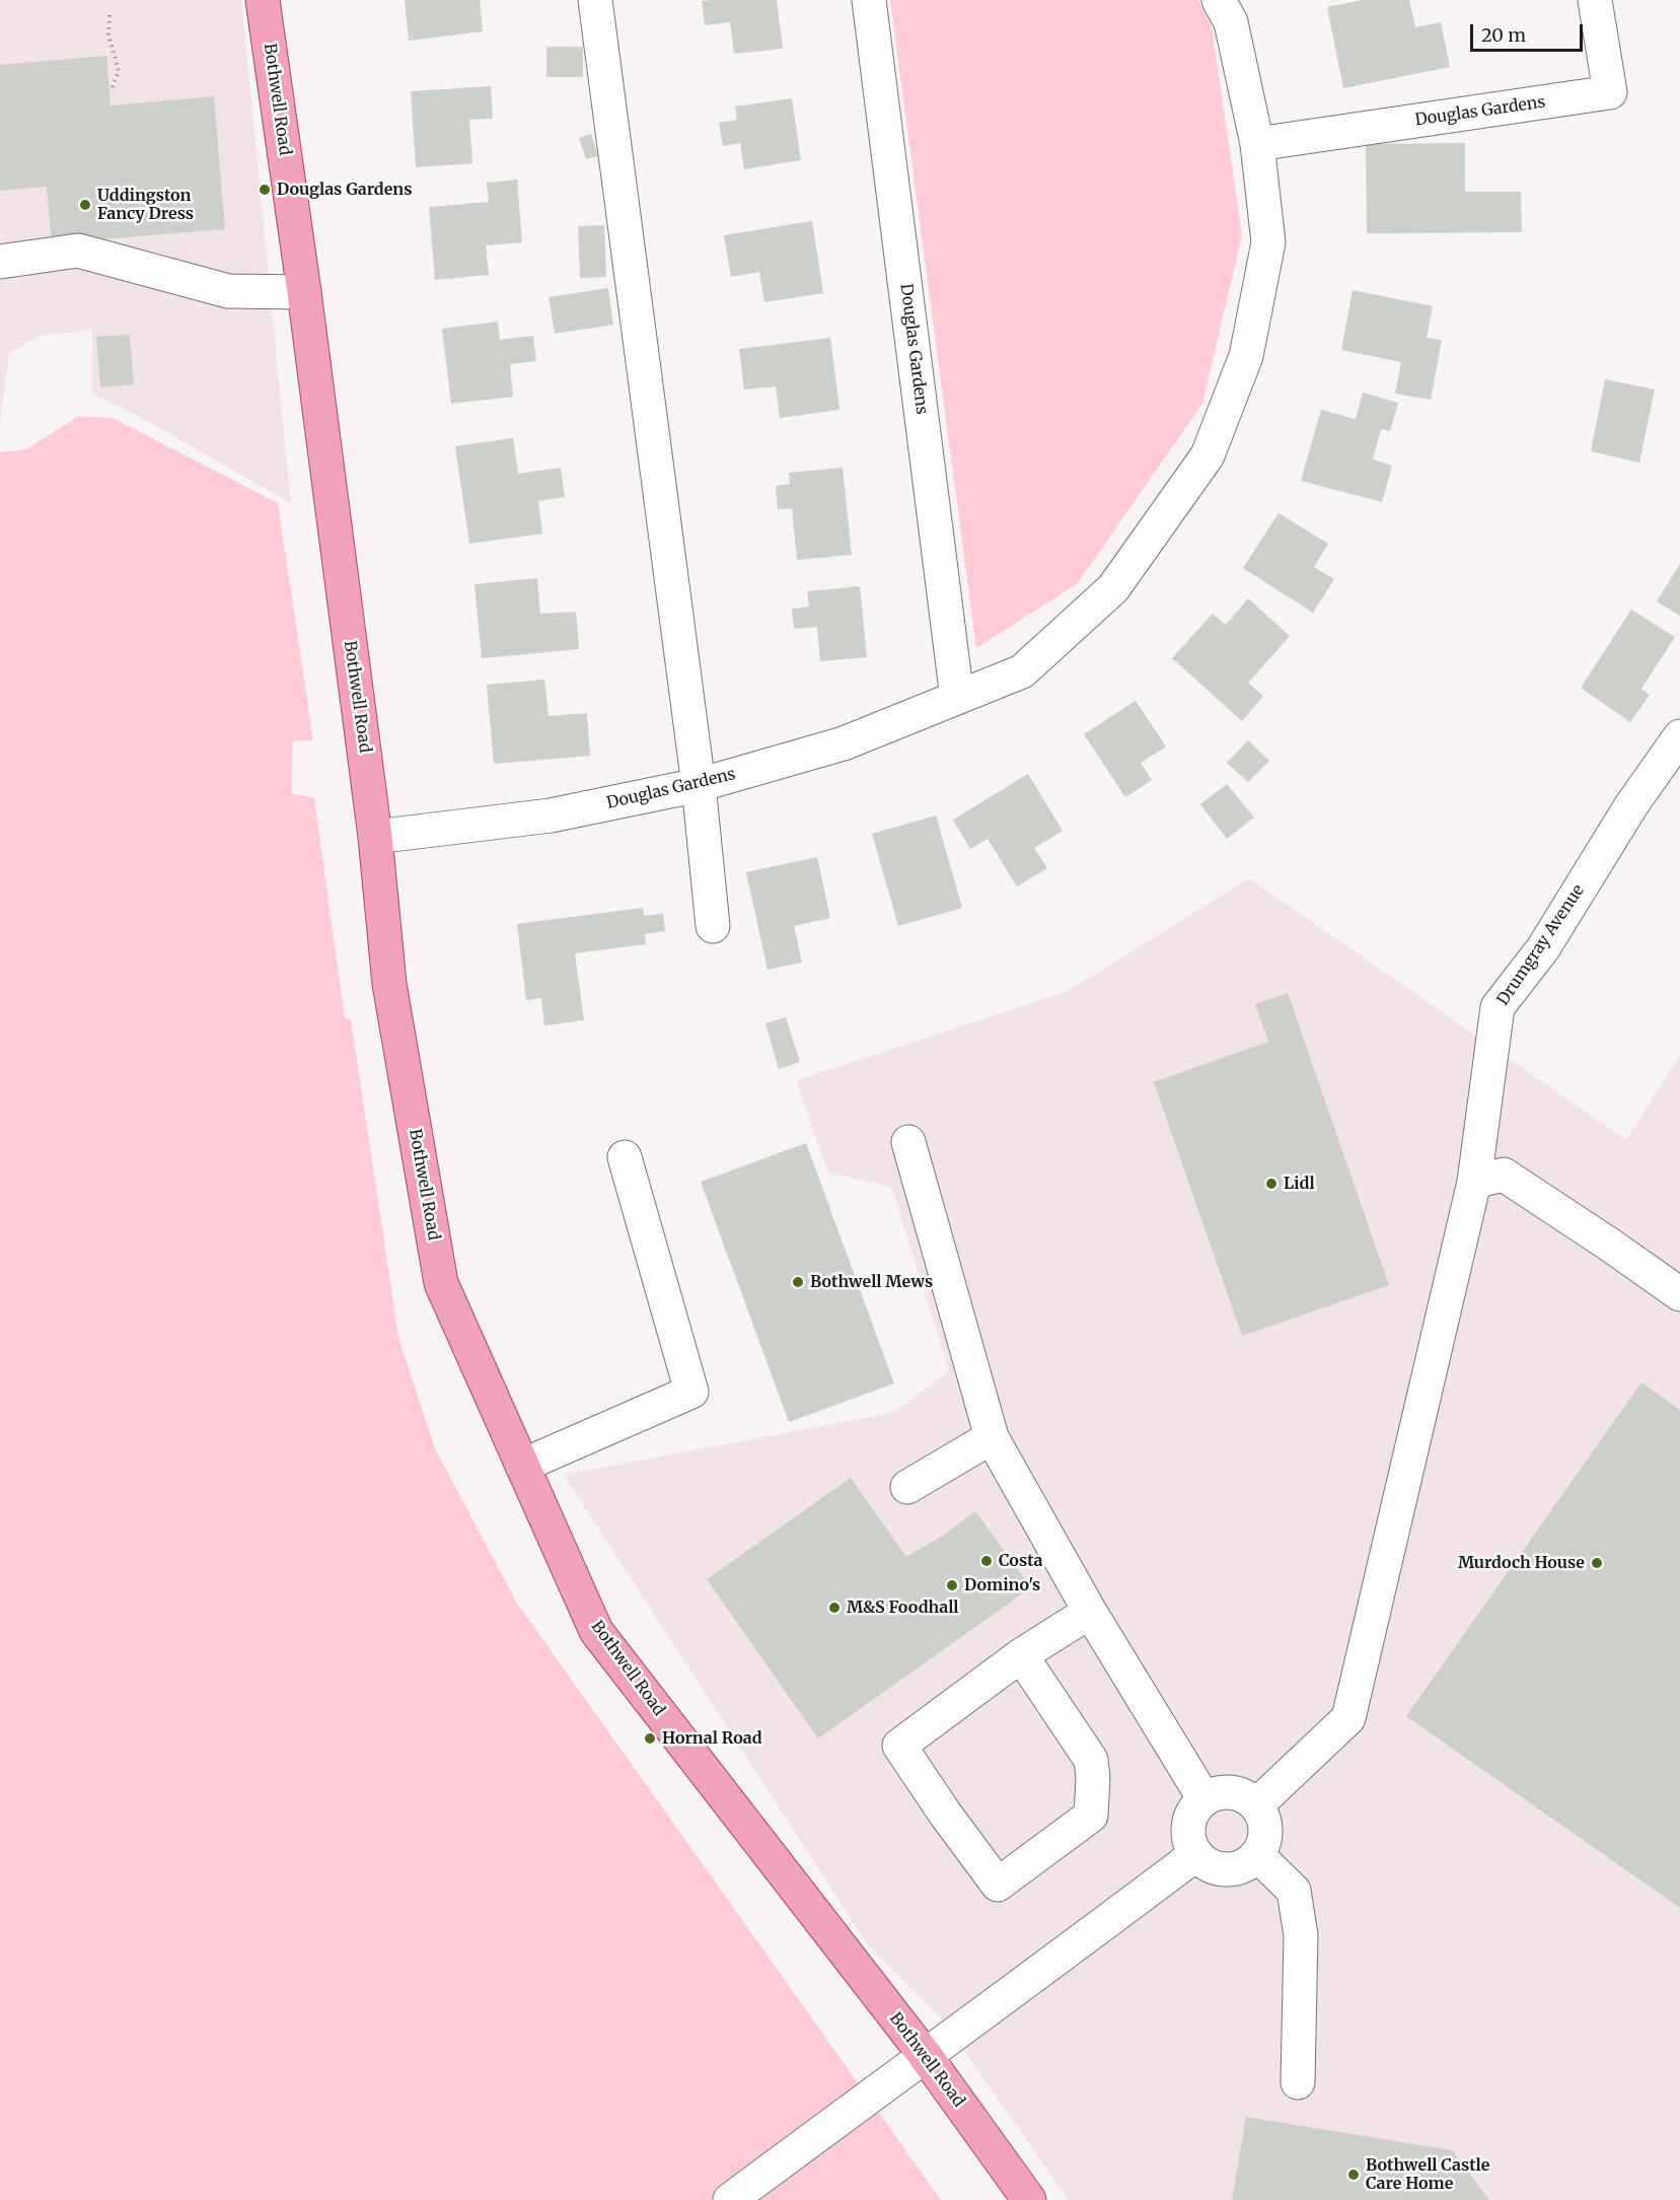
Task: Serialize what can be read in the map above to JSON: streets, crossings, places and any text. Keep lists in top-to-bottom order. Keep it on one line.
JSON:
{"streets":{"main road":["Bothwell Road"],"street":["Douglas Gardens","Drumgray Avenue"]},"crossings":[["Bothwell Road","Douglas Gardens"]],"places":["Douglas Gardens","Uddingston Fancy Dress","Lidl","Bothwell Mews","Costa","Murdoch House","Domino's","M&S Foodhall","Hornal Road","Bothwell Castle Care Home"],"scale_bar":"20 m"}
